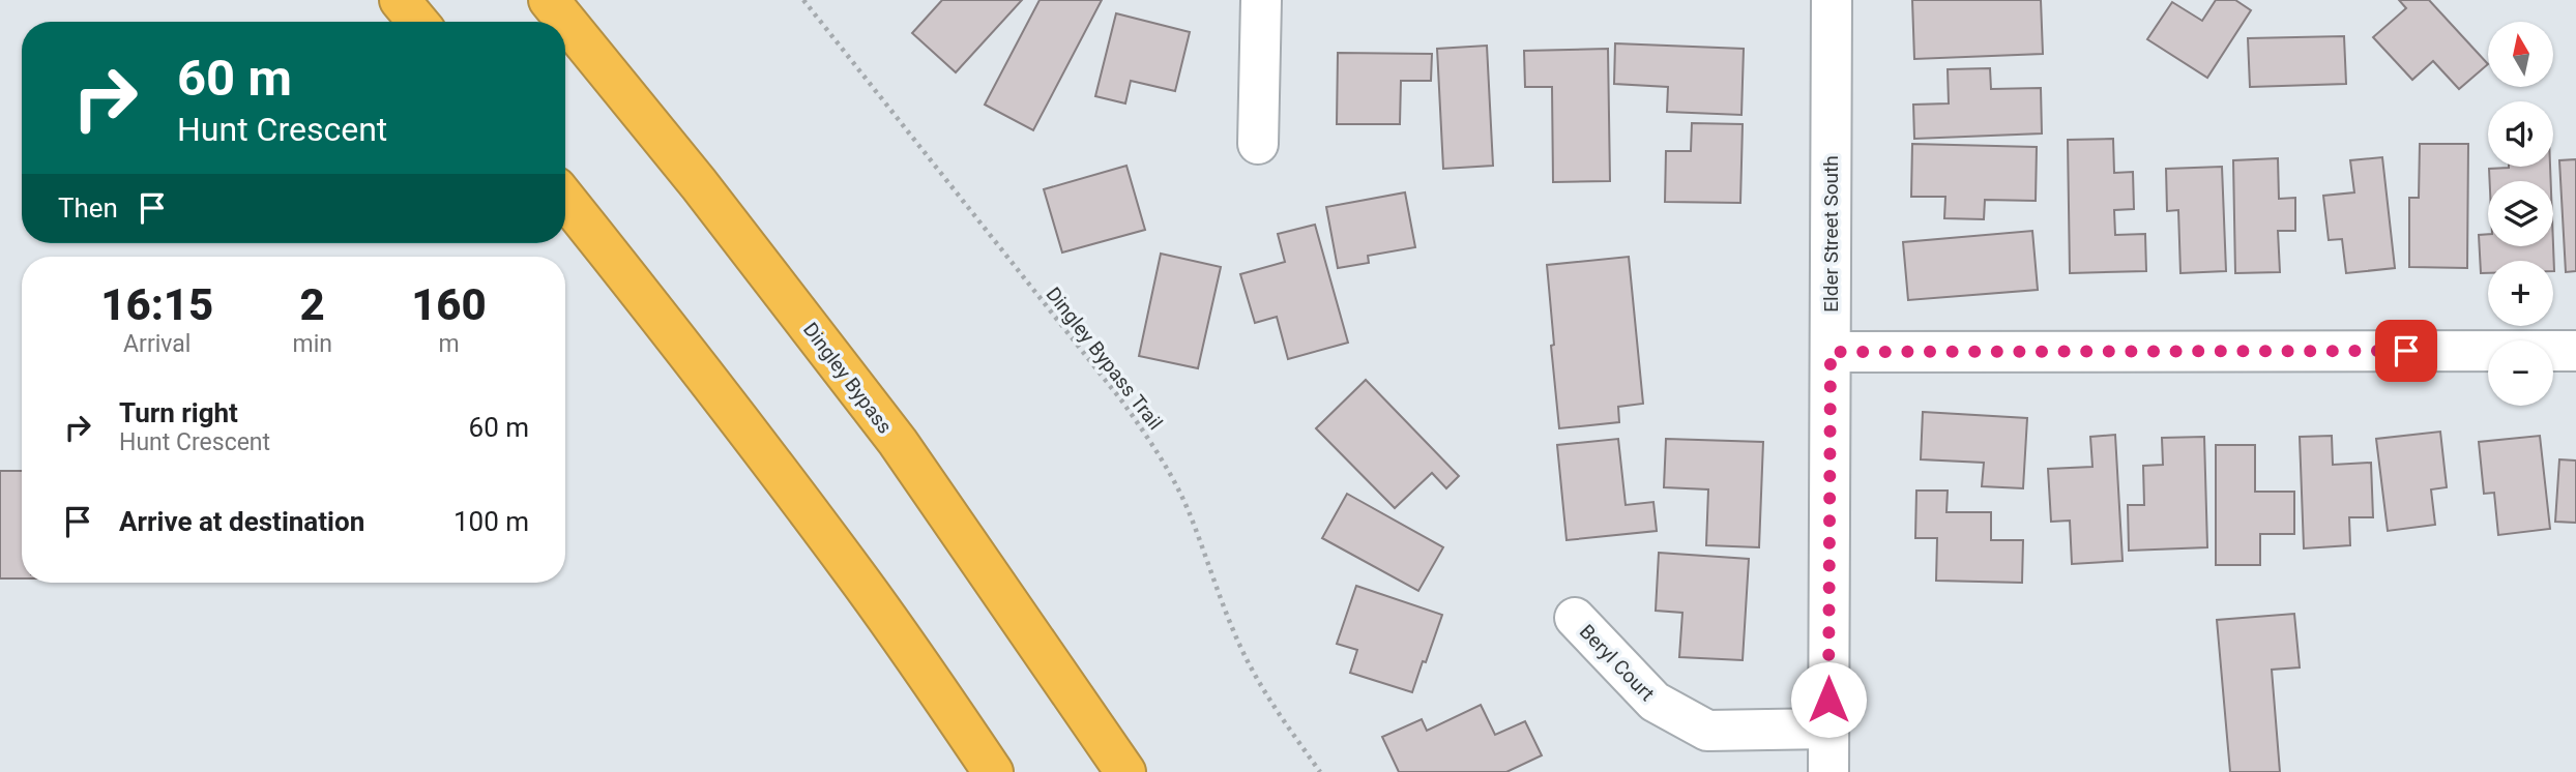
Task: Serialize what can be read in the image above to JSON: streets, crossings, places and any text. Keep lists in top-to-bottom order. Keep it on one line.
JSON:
{"streets":{"highway":["Dingley Bypass"],"street":["Elder Street South","Beryl Court"],"path":["Dingley Bypass Trail"]},"crossings":[["Elder Street South","Beryl Court"]],"north":"top","page":{"map_buttons":["+","−"],"turn":["60 m","Hunt Crescent"],"then":"Then","eta":["16:15","Arrival","2","min","160","m"],"list":[{"name":"Turn right","note":"Hunt Crescent","value":"60 m"},{"name":"Arrive at destination","value":"100 m"}]}}
